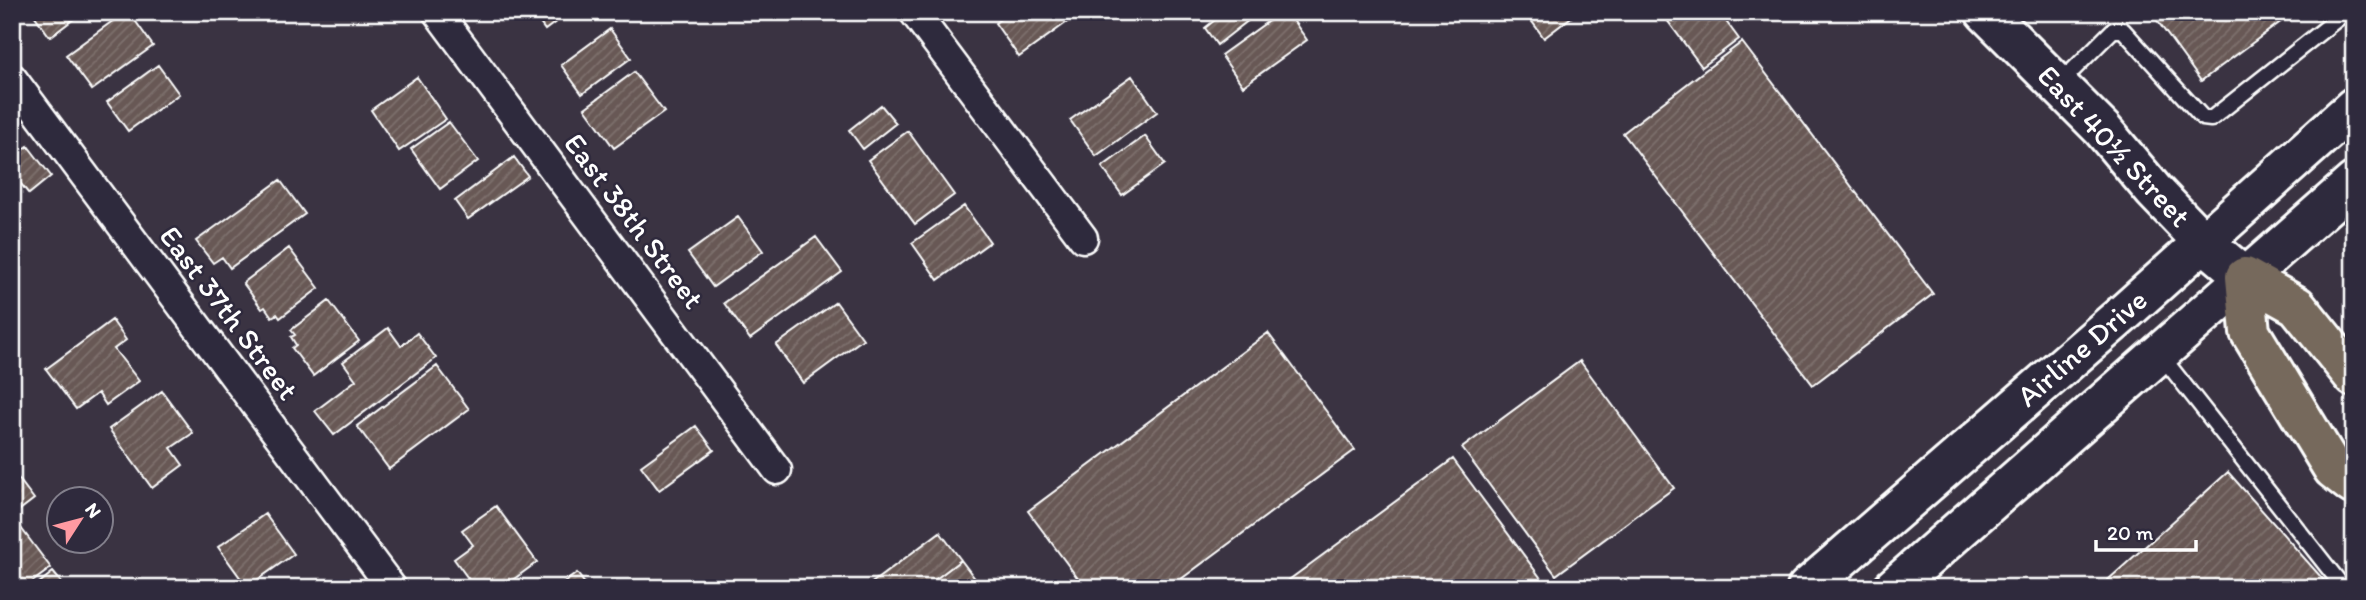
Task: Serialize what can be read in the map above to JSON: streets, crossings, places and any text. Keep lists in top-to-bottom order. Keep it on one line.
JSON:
{"streets":{"main road":["East 40½ Street","Airline Drive"],"street":["East 38th Street","East 37th Street"]},"crossings":[["East 40½ Street","Airline Drive"]],"scale_bar":"20 m","north":"top right"}
